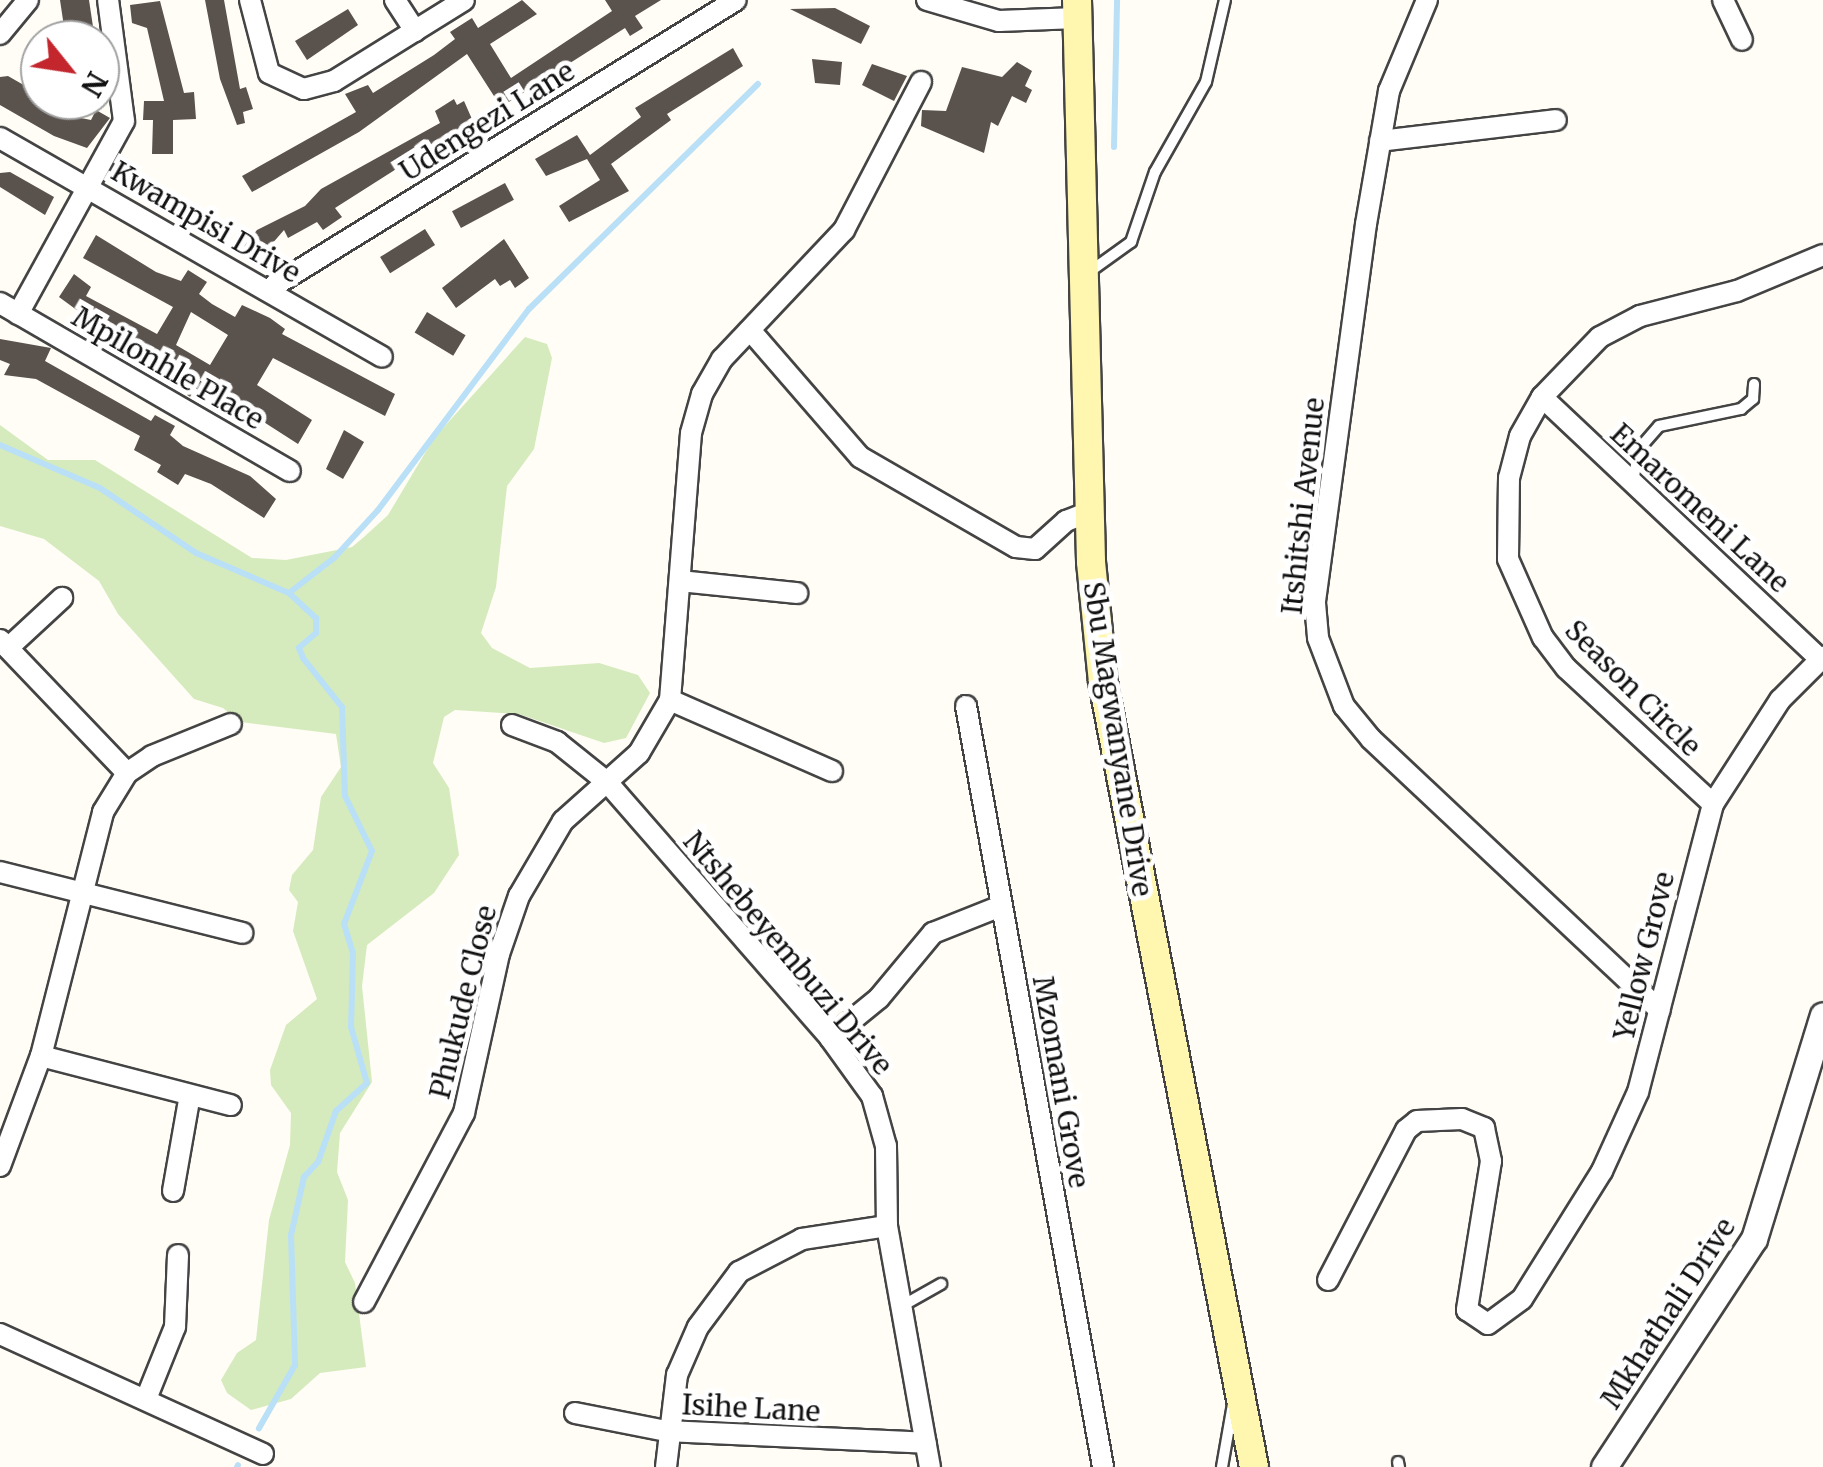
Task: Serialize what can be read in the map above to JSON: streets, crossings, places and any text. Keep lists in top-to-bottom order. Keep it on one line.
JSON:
{"streets":{"main road":["Sbu Magwanyane Drive"],"street":["Udengezi Lane","Kwampisi Drive","Mpilonhle Place","Itshitshi Avenue","Emaromeni Lane","Season Circle","Ntshebeyembuzi Drive","Yellow Grove","Phukude Close","Mzomani Grove","Mkhathali Drive","Isihe Lane"]},"crossings":[["Udengezi Lane","Kwampisi Drive"],["Kwampisi Drive","Mpilonhle Place"],["Itshitshi Avenue","Yellow Grove"],["Emaromeni Lane","Season Circle"],["Emaromeni Lane","Yellow Grove"],["Season Circle","Yellow Grove"],["Ntshebeyembuzi Drive","Phukude Close"],["Ntshebeyembuzi Drive","Isihe Lane"]],"north":"bottom right"}
